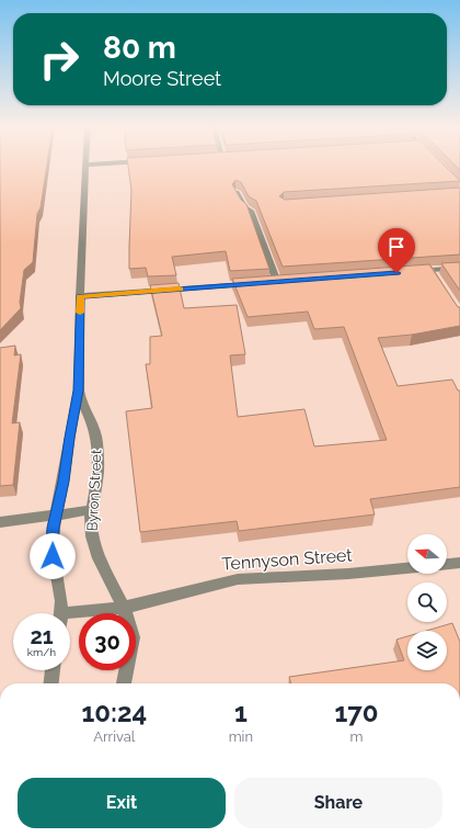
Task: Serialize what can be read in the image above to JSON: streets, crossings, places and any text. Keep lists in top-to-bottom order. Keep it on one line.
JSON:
{"streets":{"street":["Byron Street","Tennyson Street"]},"crossings":[["Byron Street","Tennyson Street"]],"north":"left","page":{"turn":["80 m","Moore Street"],"speed":"21 km/h","limit":"30","eta":["10:24","Arrival","1","min","170","m"],"buttons":["Exit","Share"]}}
